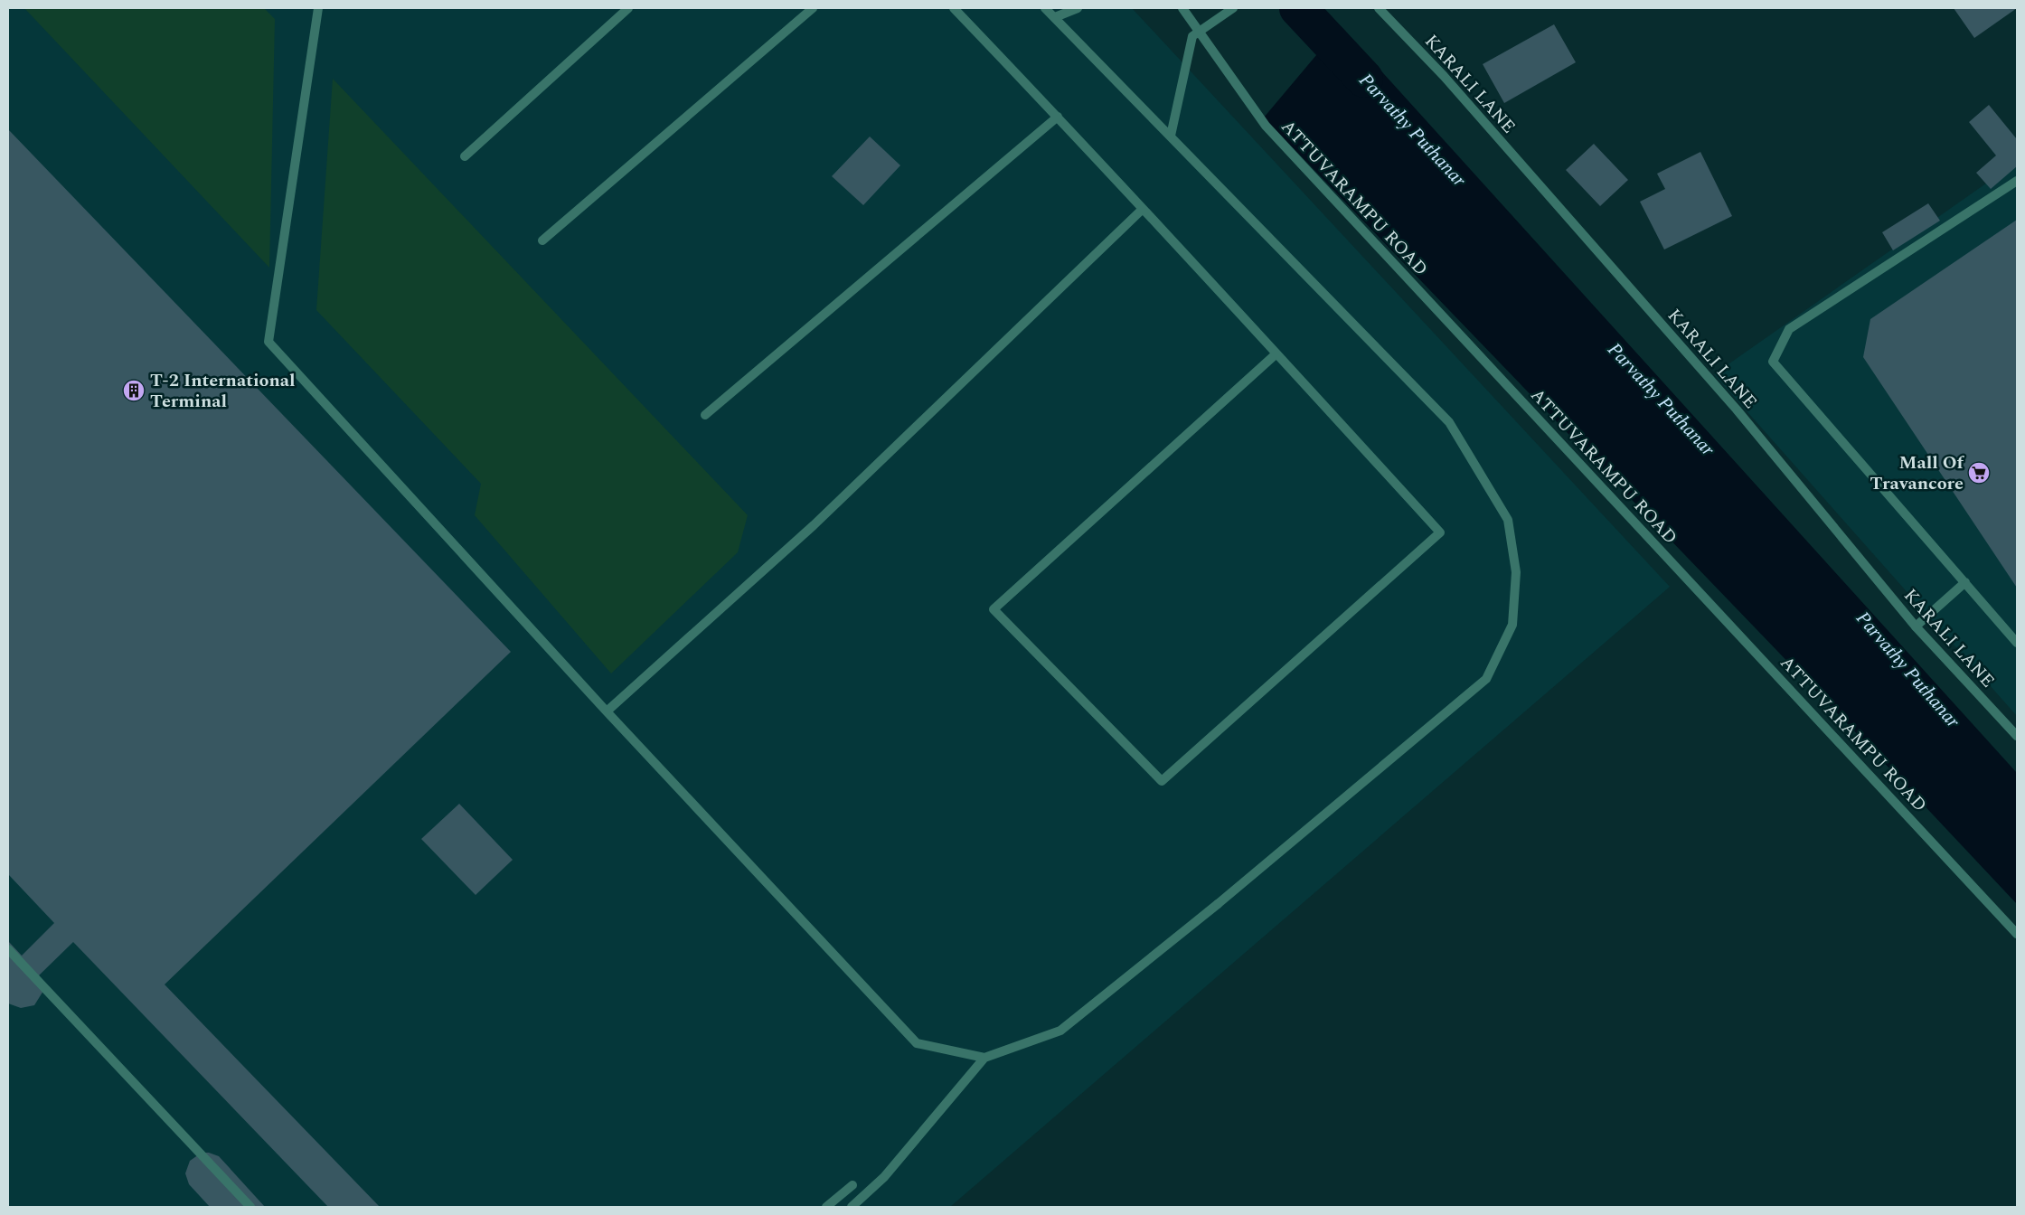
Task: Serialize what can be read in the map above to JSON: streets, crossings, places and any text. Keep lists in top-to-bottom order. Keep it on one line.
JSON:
{"streets":{"street":["KARALI LANE","ATTUVARAMPU ROAD"]},"water":["Parvathy Puthanar"],"places":{"building":["T-2 International Terminal"],"supermarket":["Mall Of Travancore"]}}
